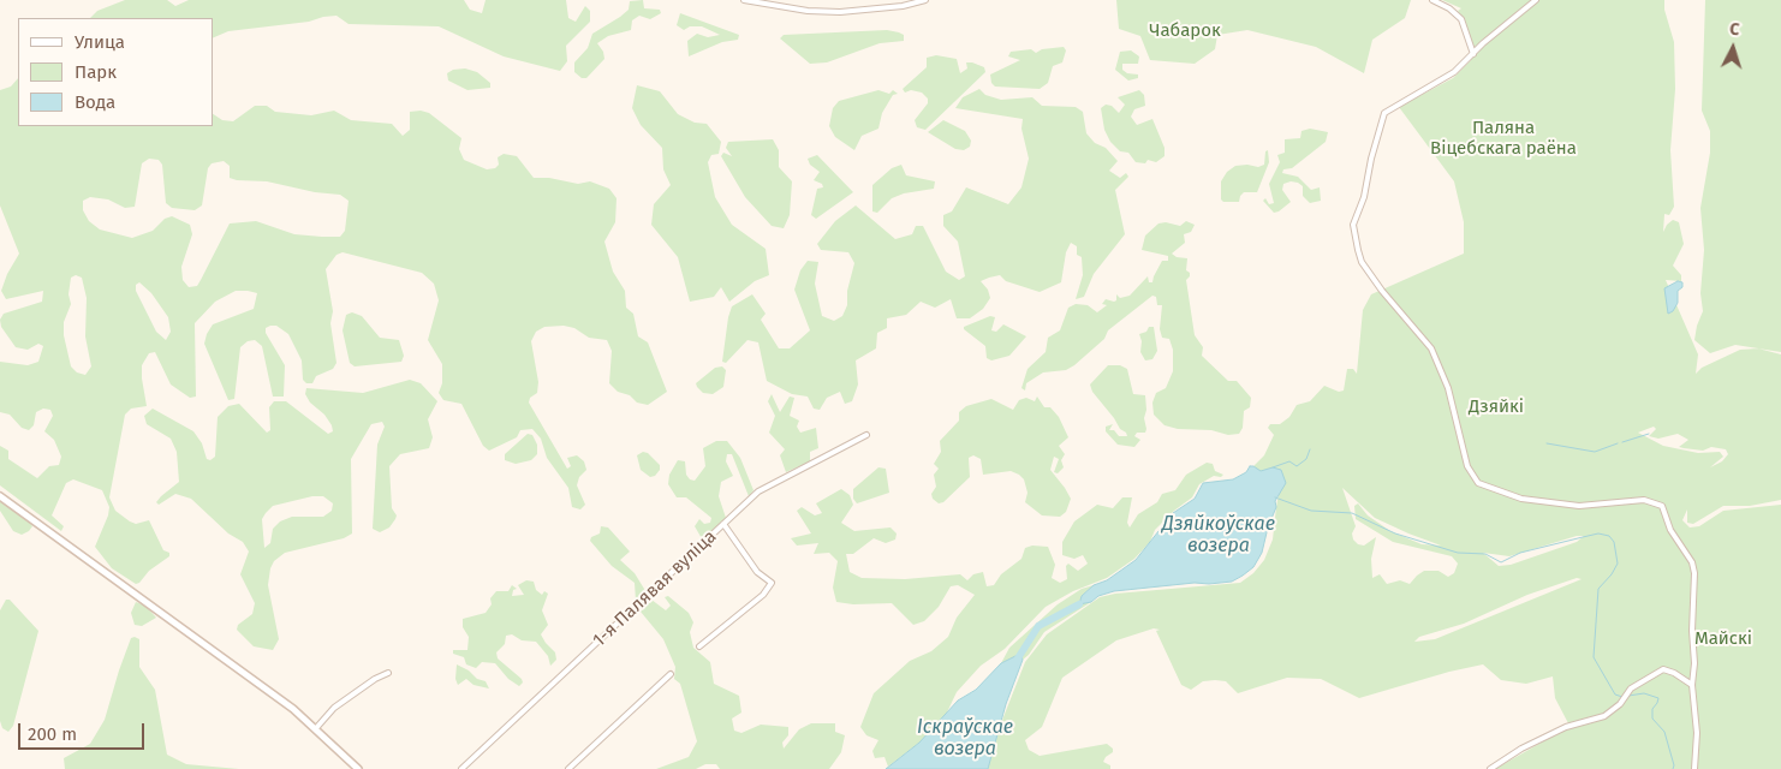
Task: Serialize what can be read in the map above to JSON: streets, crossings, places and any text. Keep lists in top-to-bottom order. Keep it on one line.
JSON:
{"streets":{"street":["1-я Палявая вуліца"]},"water":["Дзяйкоўскае возера","Іскраўскае возера"],"parks":["Чабарок","Паляна Віцебскага раёна","Дзяйкі","Майскі"],"legend":["Улица","Парк","Вода"],"scale_bar":"200 m","north":"top"}
